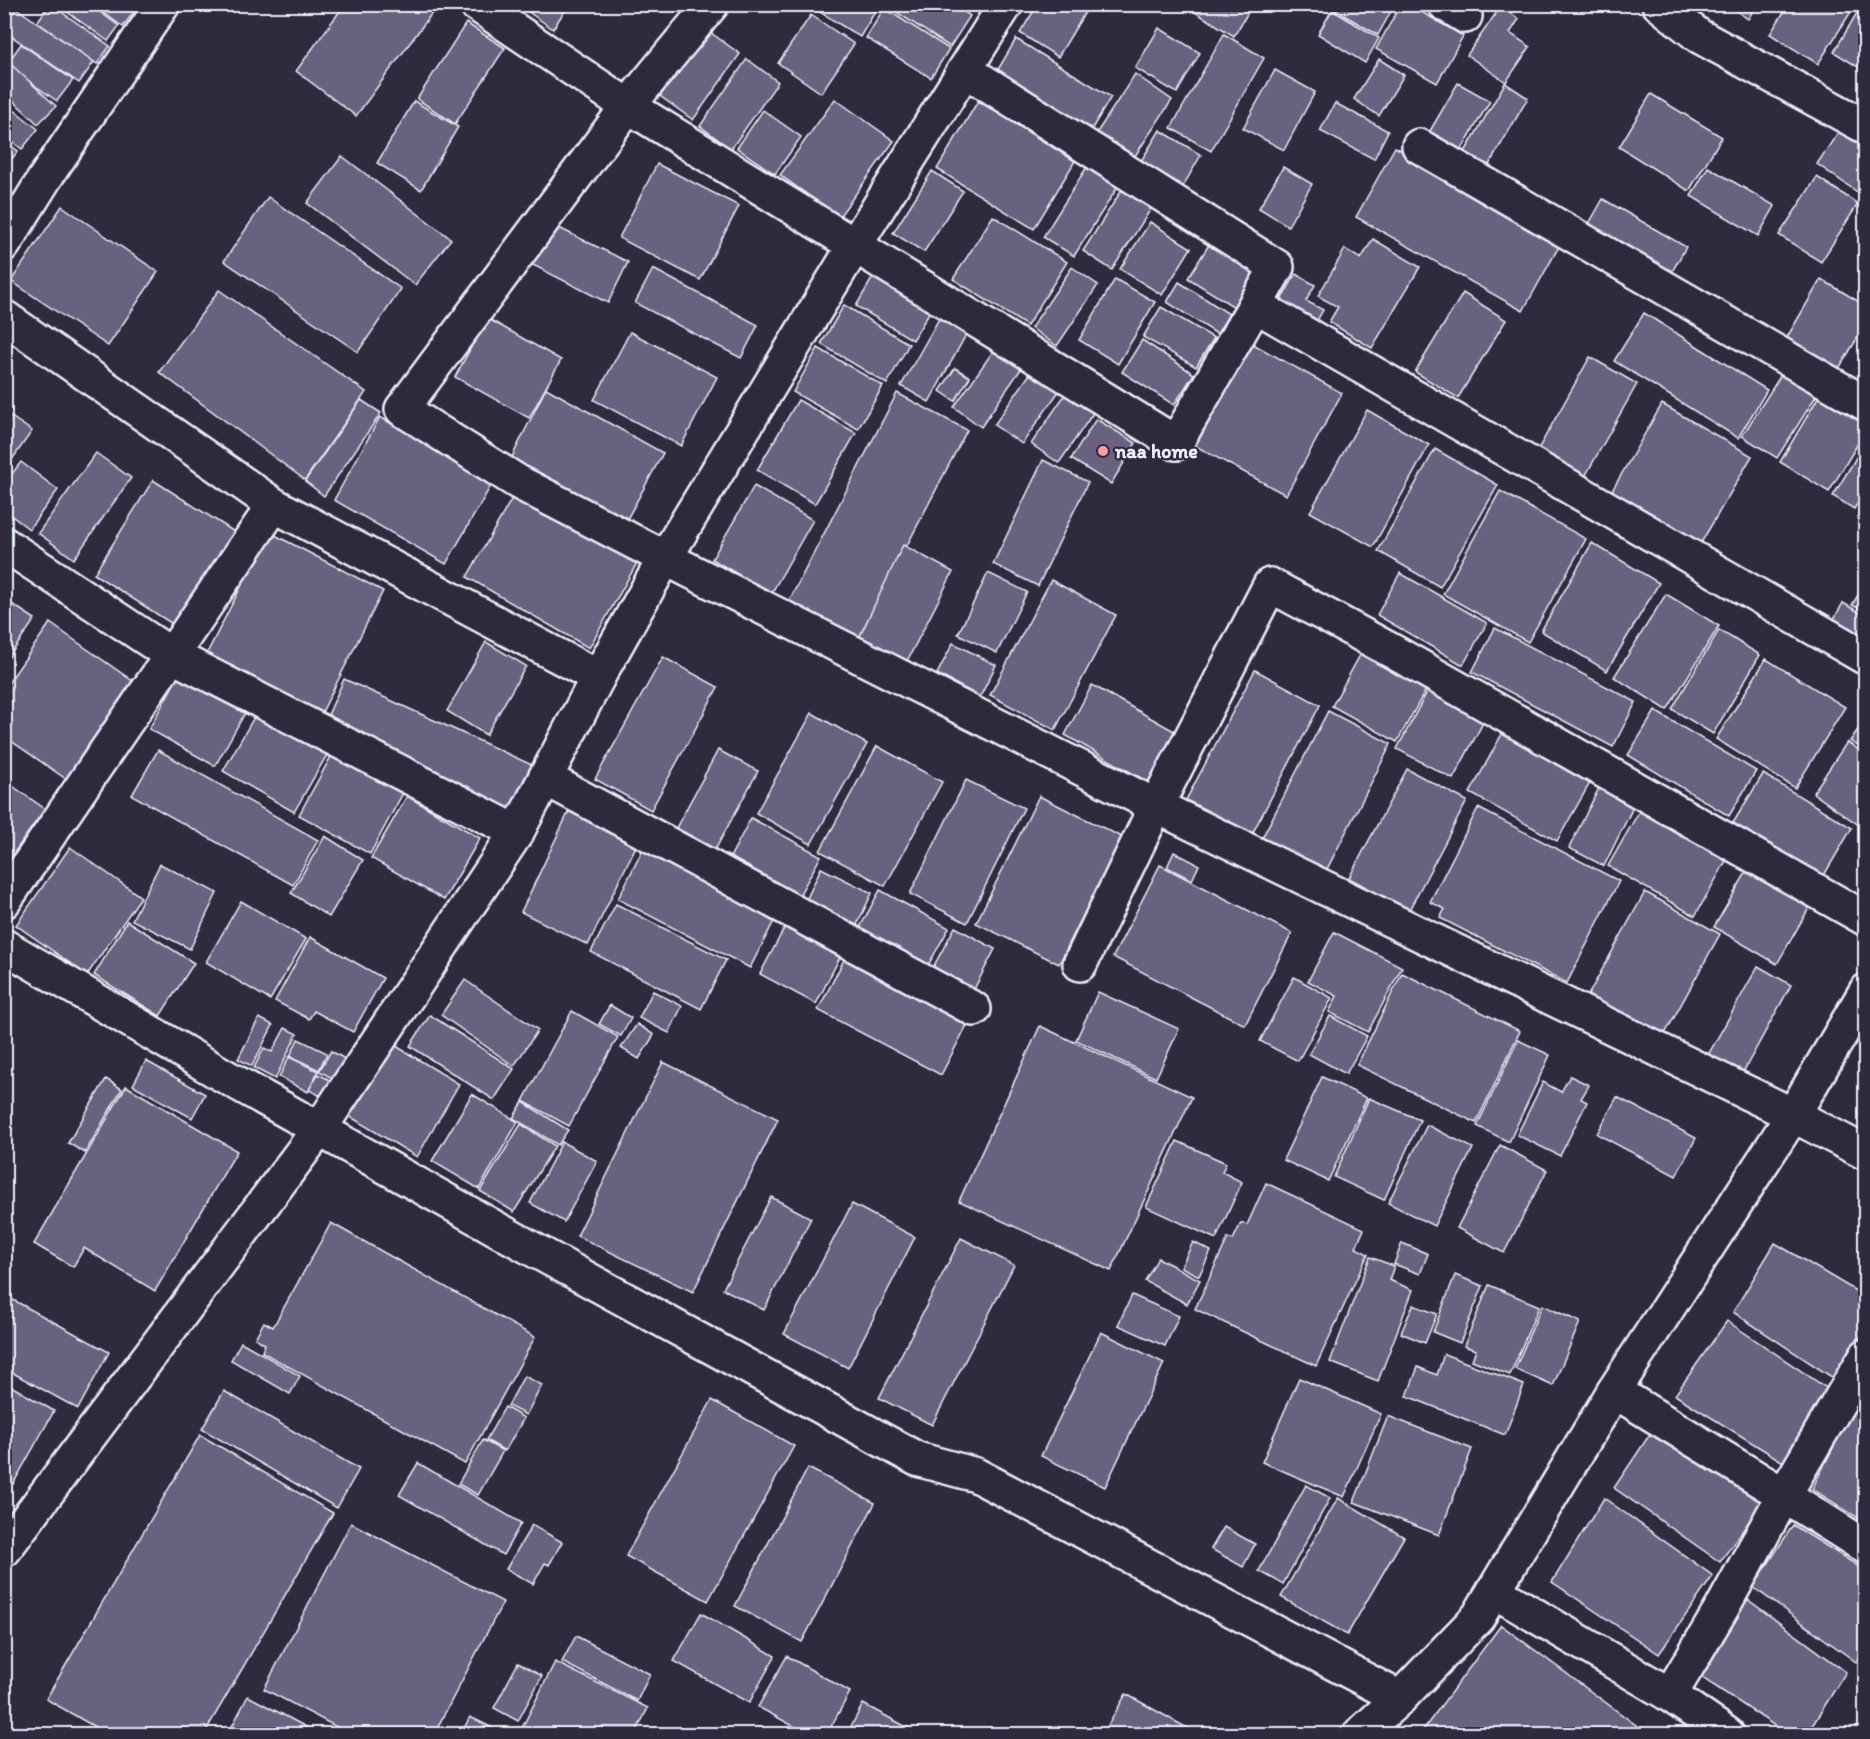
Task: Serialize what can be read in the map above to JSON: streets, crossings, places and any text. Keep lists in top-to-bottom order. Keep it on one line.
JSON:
{"places":["naa home"]}
